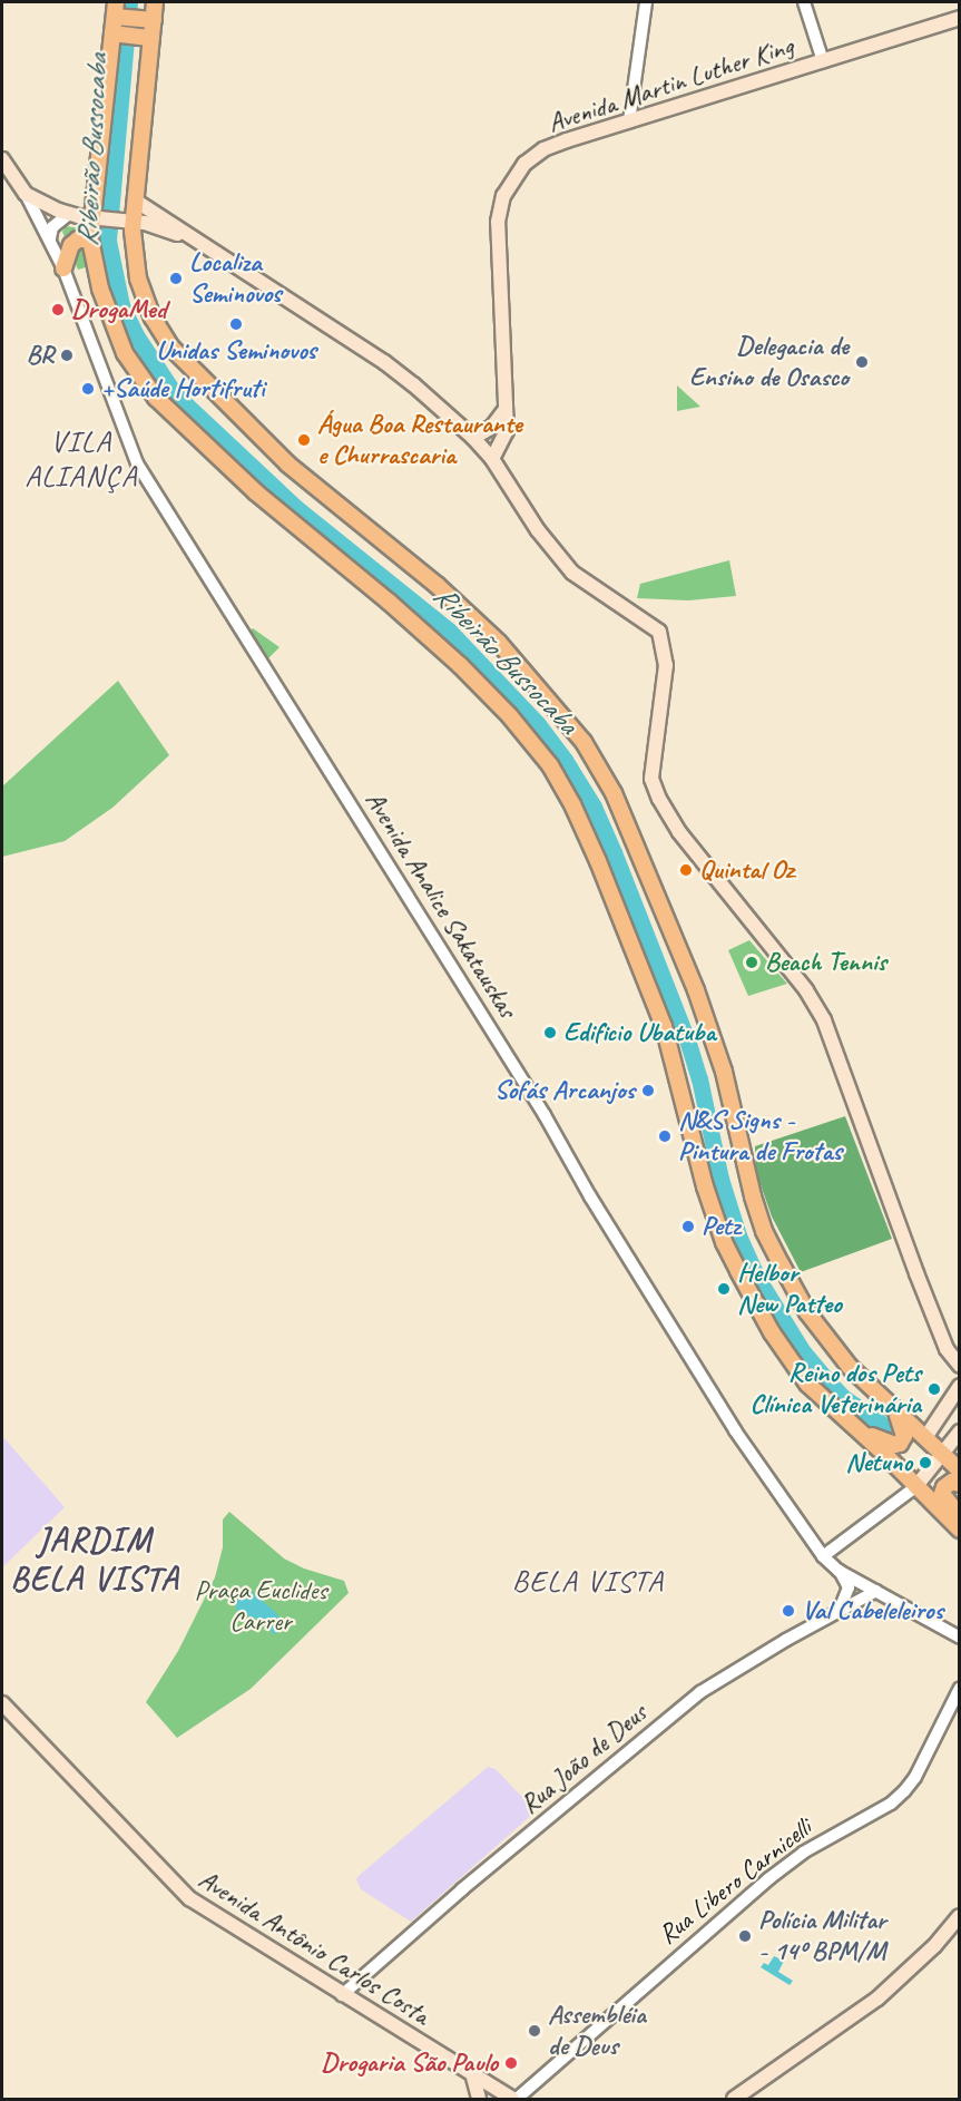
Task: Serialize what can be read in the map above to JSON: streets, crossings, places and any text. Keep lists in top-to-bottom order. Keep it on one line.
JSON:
{"streets":{"main road":["Avenida Martin Luther King","Avenida Antônio Carlos Costa"],"street":["Avenida Analice Sakatauskas","Rua João de Deus","Rua Libero Carnicelli"]},"crossings":[["Avenida Analice Sakatauskas","Rua João de Deus"],["Rua João de Deus","Avenida Antônio Carlos Costa"],["Rua Libero Carnicelli","Avenida Antônio Carlos Costa"]],"districts":["VILA ALIANÇA","JARDIM BELA VISTA","BELA VISTA"],"water":["Ribeirão Bussocaba"],"parks":["Praça Euclides Carrer"],"places":["Localiza Seminovos","DrogaMed","Unidas Seminovos","BR","Delegacia de Ensino de Osasco","+Saúde Hortifruti","Água Boa Restaurante e Churrascaria","Quintal Oz","Beach Tennis","Edificio Ubatuba","Sofás Arcanjos","N&S Signs - Pintura de Frotas","Petz","Helbor New Patteo","Reino dos Pets Clínica Veterinária","Netuno","Val Cabeleleiros","Polícia Militar - 14º BPM/M","Assembléia de Deus","Drogaria São Paulo"]}
